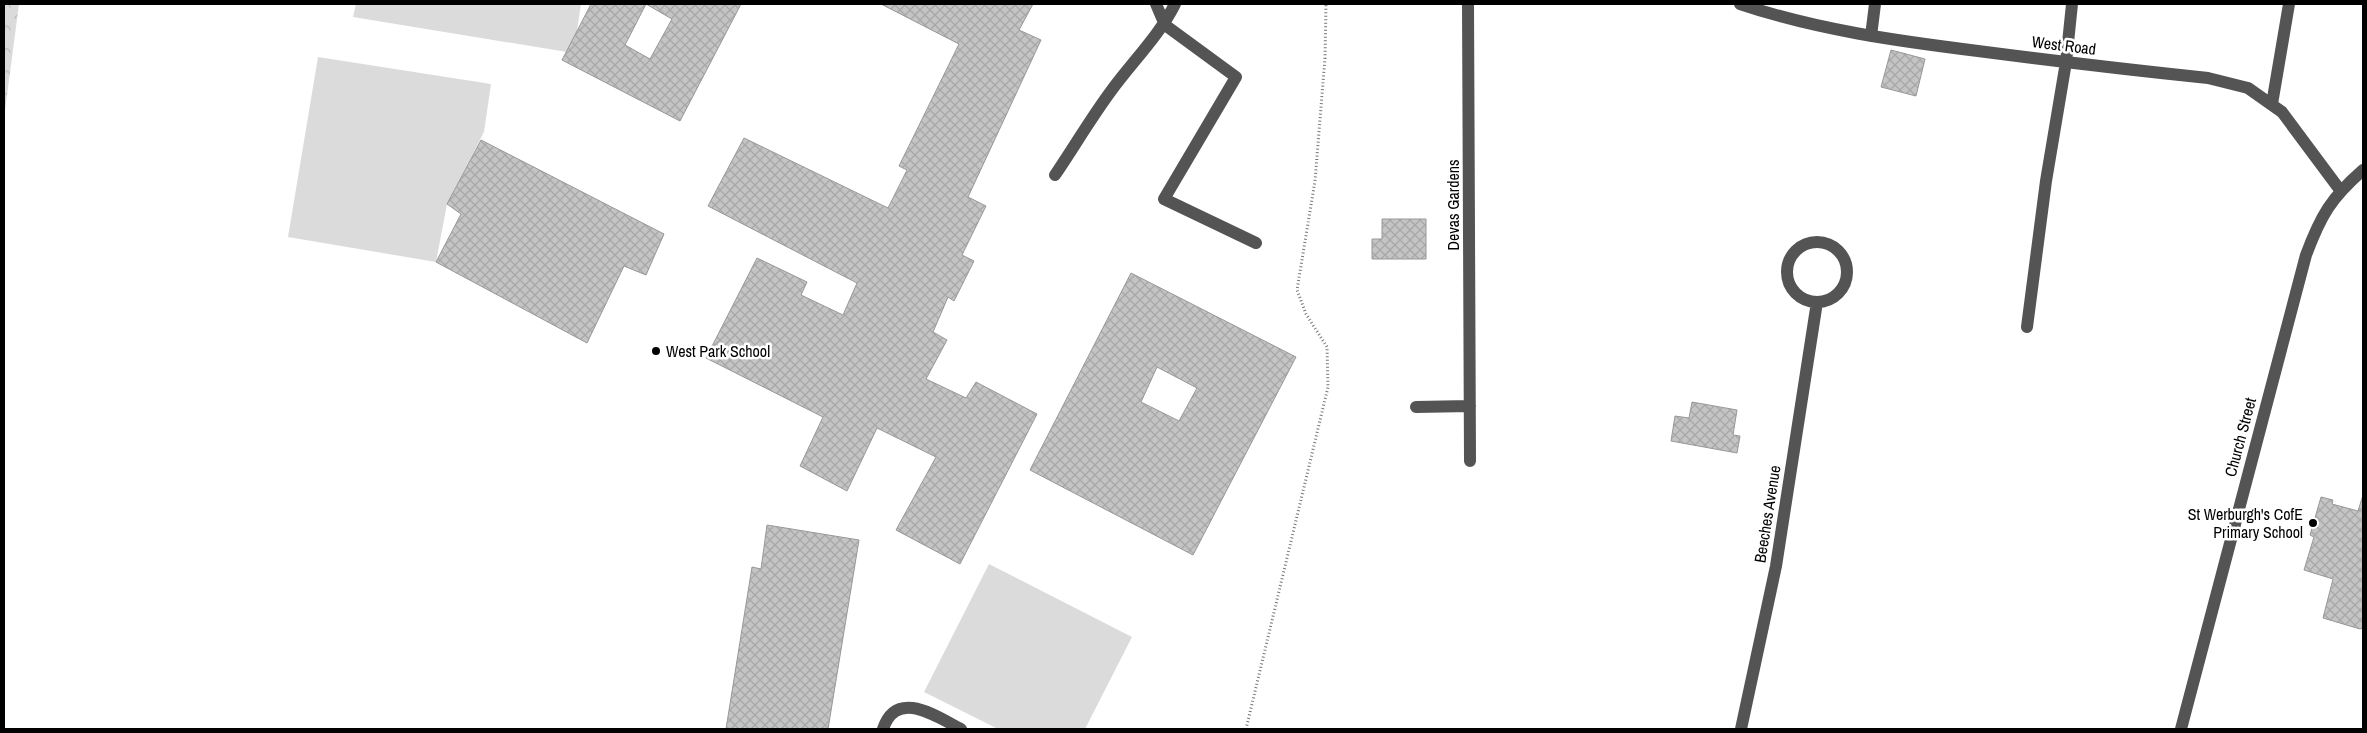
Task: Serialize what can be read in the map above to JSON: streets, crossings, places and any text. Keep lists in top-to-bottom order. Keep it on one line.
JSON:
{"streets":{"street":["West Road","Devas Gardens","Church Street","Beeches Avenue"]},"crossings":[["West Road","Church Street"]],"places":["West Park School","St Werburgh's CofE Primary School"]}
